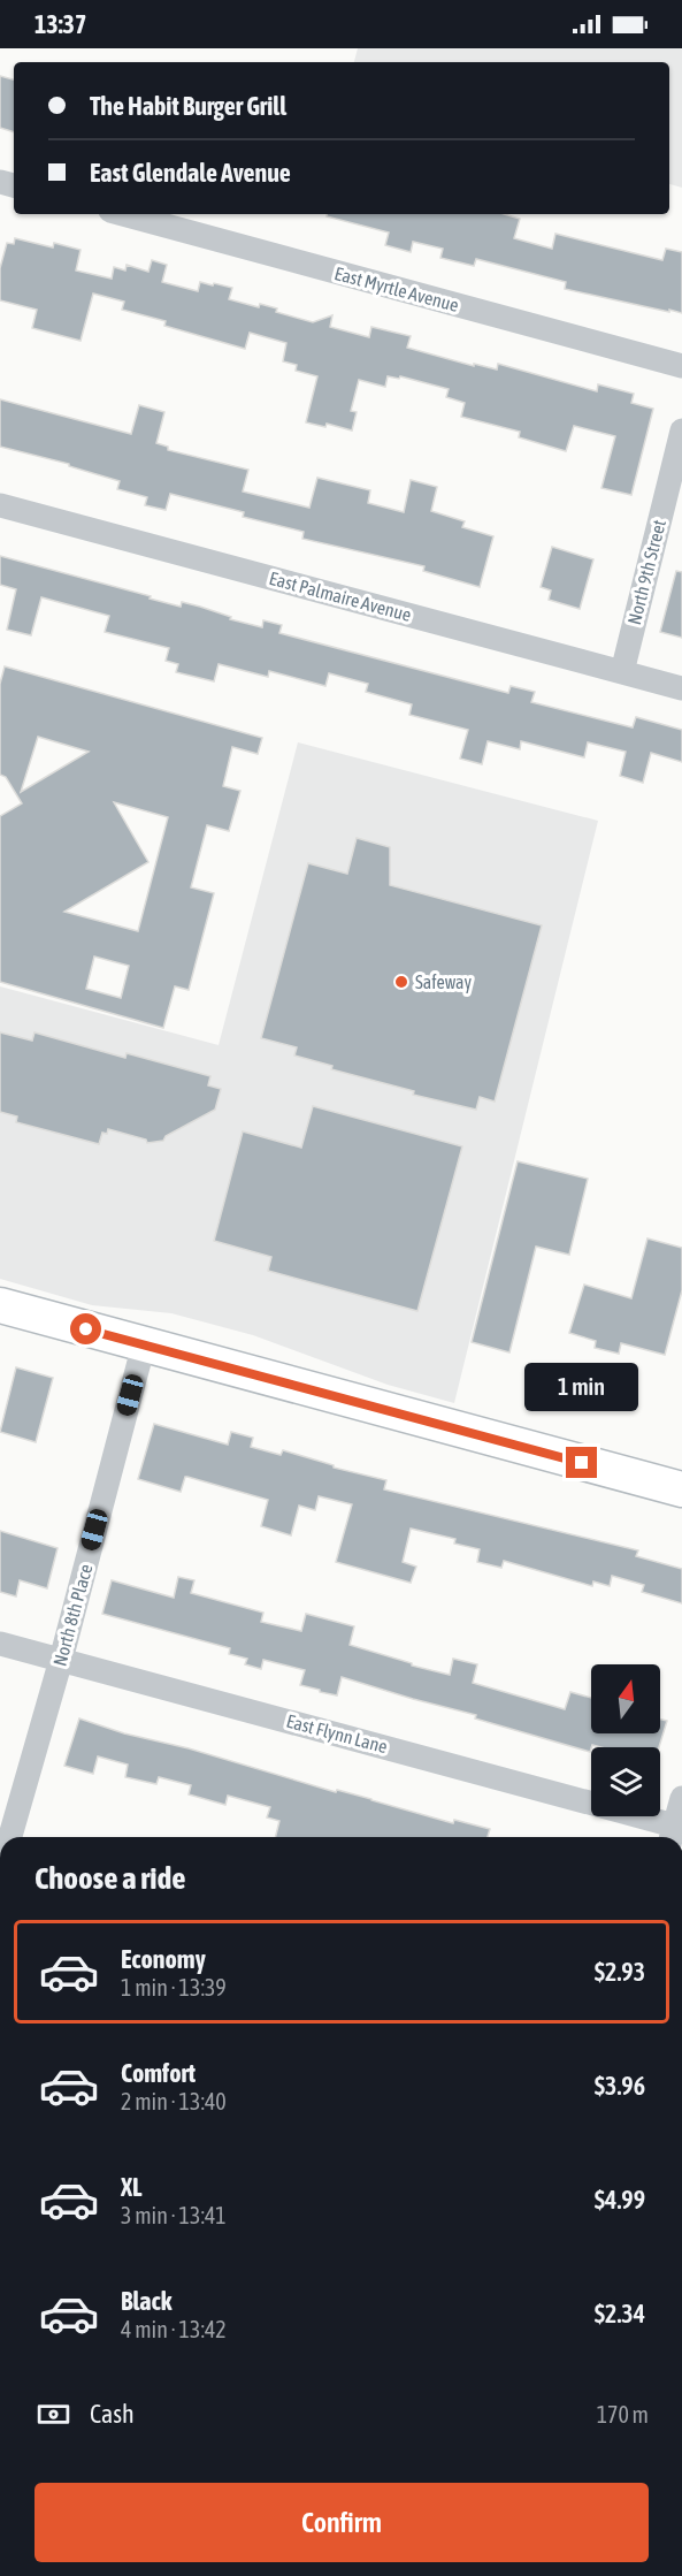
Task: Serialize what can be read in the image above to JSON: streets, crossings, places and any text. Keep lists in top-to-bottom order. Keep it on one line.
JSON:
{"streets":{"street":["East Myrtle Avenue","North 9th Street","East Palmaire Avenue","North 8th Place","East Flynn Lane"]},"crossings":[["North 9th Street","East Palmaire Avenue"],["North 8th Place","East Flynn Lane"]],"places":["Safeway"],"north":"top","page":{"status":"13:37","banner":["The Habit Burger Grill","East Glendale Avenue"],"bubble":"1 min","heading":"Choose a ride","list":[{"name":"Economy","note":"1 min · 13:39","value":"$2.93"},{"name":"Comfort","note":"2 min · 13:40","value":"$3.96"},{"name":"XL","note":"3 min · 13:41","value":"$4.99"},{"name":"Black","note":"4 min · 13:42","value":"$2.34"}],"pay":["Cash","170 m"],"buttons":"Confirm"}}
